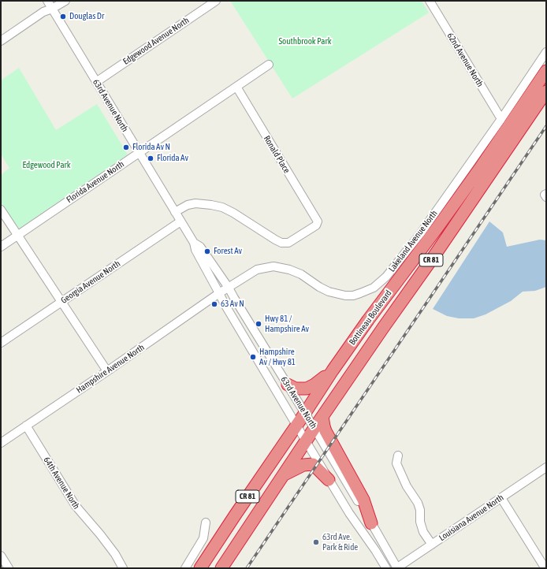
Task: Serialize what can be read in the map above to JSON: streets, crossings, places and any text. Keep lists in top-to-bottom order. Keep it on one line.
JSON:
{"streets":{"highway":["CR 81","Bottineau Boulevard"],"street":["Edgewood Avenue North","62nd Avenue North","63rd Avenue North","Ronald Place","Florida Avenue North","Lakeland Avenue North","Georgia Avenue North","Hampshire Avenue North","64th Avenue North","Louisiana Avenue North"]},"crossings":[["Edgewood Avenue North","63rd Avenue North"],["62nd Avenue North","Lakeland Avenue North"],["63rd Avenue North","Ronald Place"],["63rd Avenue North","Florida Avenue North"],["63rd Avenue North","Lakeland Avenue North"],["63rd Avenue North","Georgia Avenue North"],["63rd Avenue North","Bottineau Boulevard"],["63rd Avenue North","Hampshire Avenue North"],["63rd Avenue North","Louisiana Avenue North"],["Ronald Place","Florida Avenue North"],["Lakeland Avenue North","Hampshire Avenue North"],["Hampshire Avenue North","64th Avenue North"]],"parks":["Southbrook Park","Edgewood Park"],"places":["Douglas Dr","Florida Av N","Florida Av","Forest Av","63 Av N","Hwy 81 / Hampshire Av","Hampshire Av / Hwy 81","63rd Ave. Park & Ride"]}
